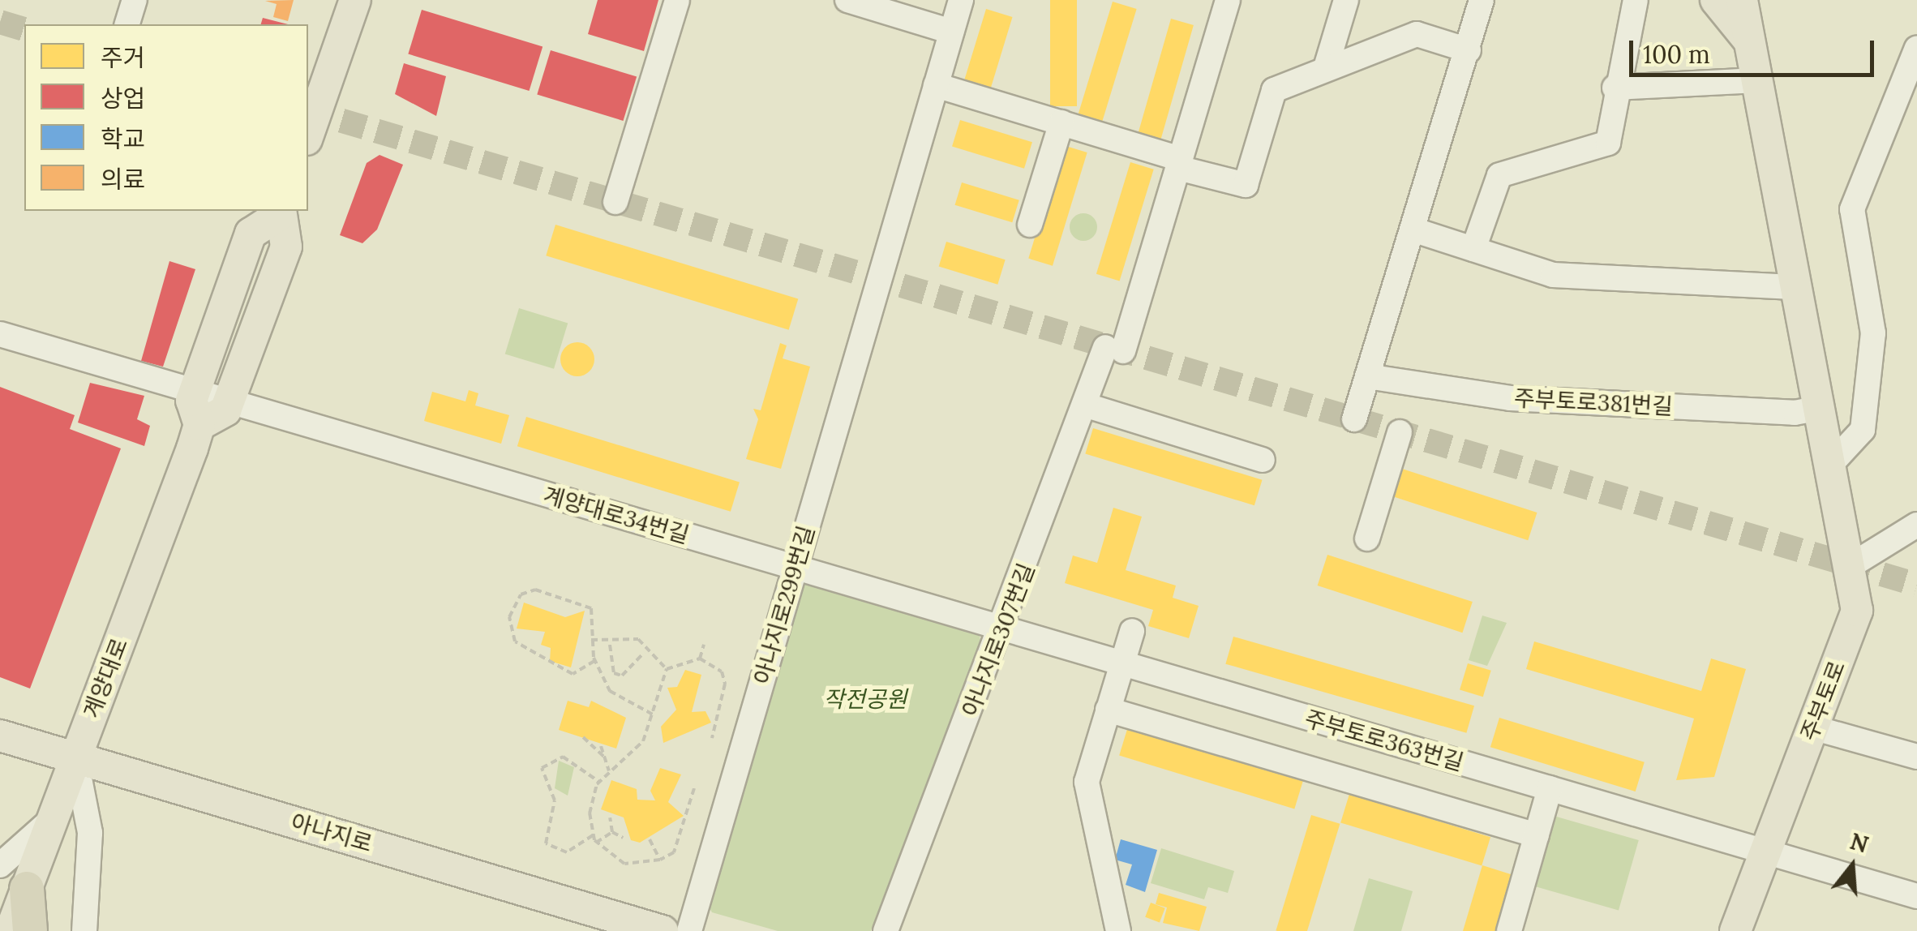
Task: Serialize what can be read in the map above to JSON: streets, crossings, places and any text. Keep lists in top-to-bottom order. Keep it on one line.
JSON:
{"streets":{"main road":["계양대로","주부토로","아나지로"],"street":["주부토로381번길","계양대로34번길","아나지로299번길","아나지로307번길","주부토로363번길"]},"crossings":[["주부토로381번길","주부토로"],["계양대로34번길","아나지로299번길"],["계양대로34번길","아나지로307번길"],["계양대로34번길","계양대로"],["계양대로34번길","주부토로363번길"],["아나지로307번길","주부토로363번길"],["계양대로","아나지로"],["주부토로","주부토로363번길"]],"parks":["작전공원"],"legend":["주거","상업","학교","의료"],"scale_bar":"100 m","north":"top"}
